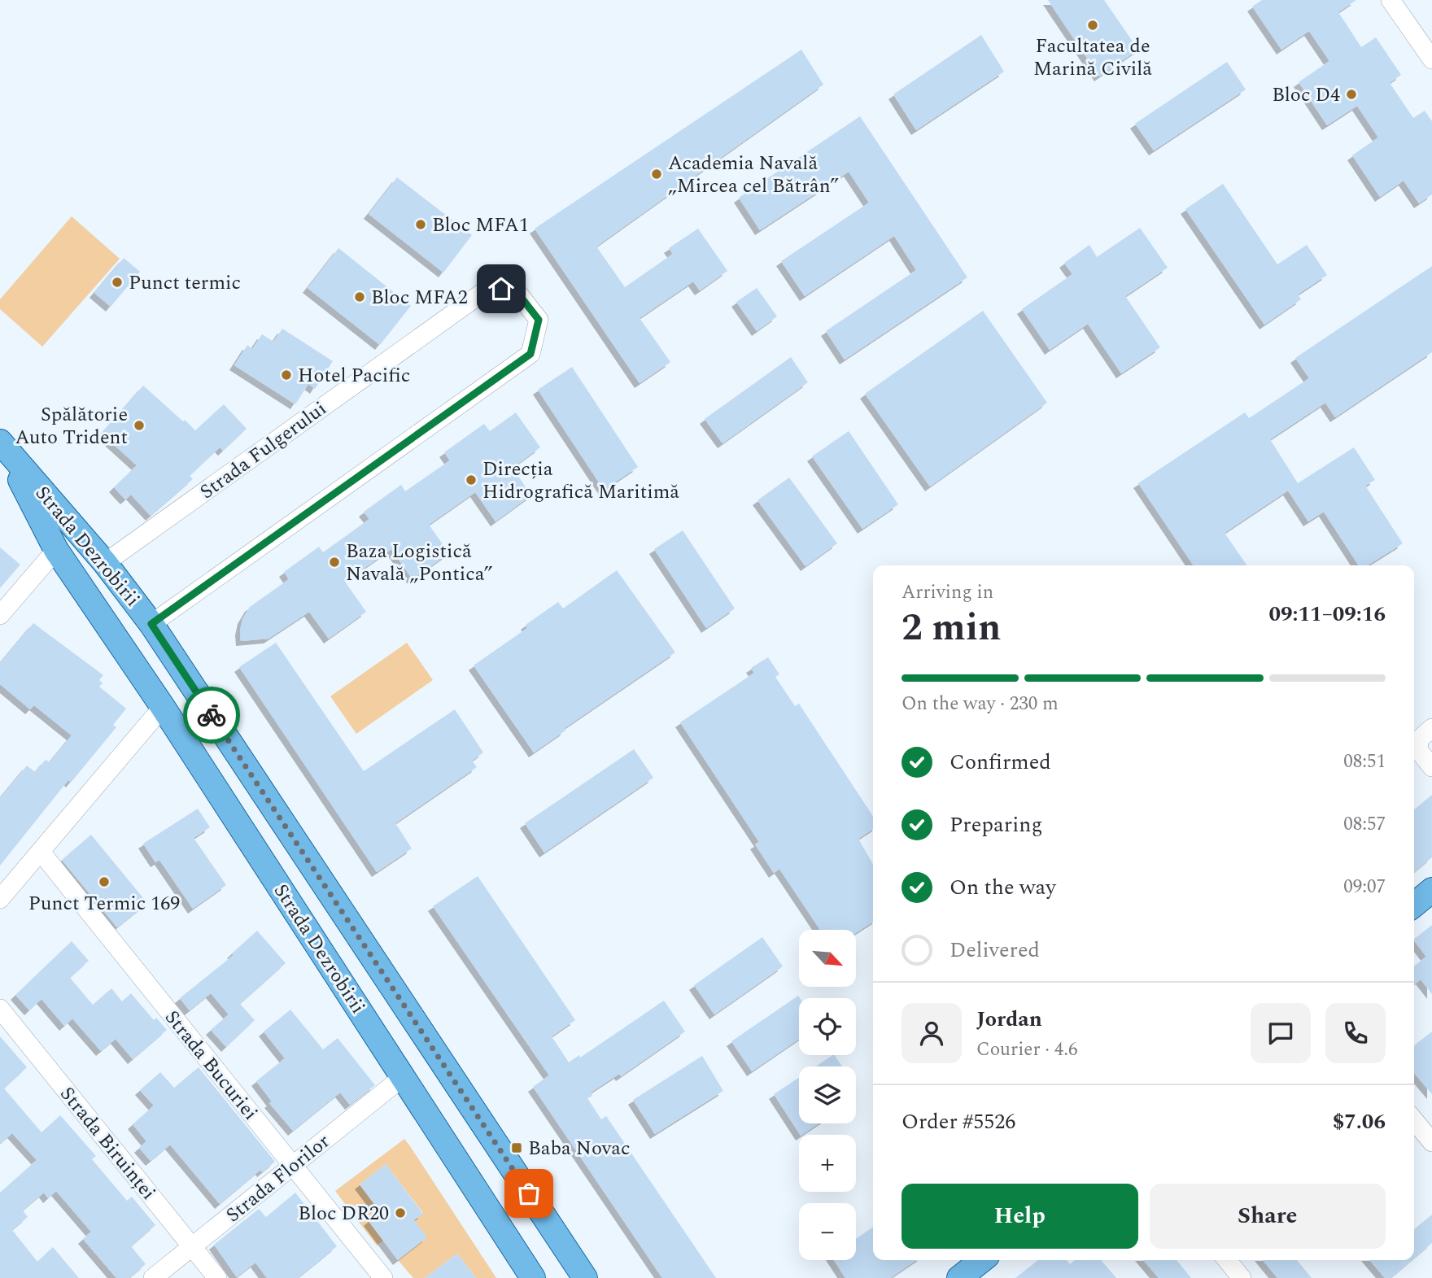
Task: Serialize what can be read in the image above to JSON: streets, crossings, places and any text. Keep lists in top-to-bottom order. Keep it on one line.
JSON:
{"streets":{"main road":["Strada Dezrobirii"],"street":["Strada Fulgerului","Strada Bucuriei","Strada Biruinței","Strada Florilor"]},"crossings":[["Strada Fulgerului","Strada Dezrobirii"],["Strada Dezrobirii","Strada Florilor"],["Strada Bucuriei","Strada Florilor"],["Strada Biruinței","Strada Florilor"]],"places":{"other":["Facultatea de Marină Civilă","Bloc D4","Academia Navală „Mircea cel Bătrân”","Bloc MFA1","Punct termic","Bloc MFA2","Hotel Pacific","Spălătorie Auto Trident","Direcția Hidrografică Maritimă","Baza Logistică Navală „Pontica”","Punct Termic 169","Bloc DR20"],"transit":["Baba Novac"]},"north":"bottom right","page":{"heading":["2 min","Arriving in","09:11–09:16"],"panel":["Jordan","Courier · 4.6","Order #5526","$7.06"],"bar":"On the way · 230 m","list":[["Confirmed","08:51"],["Preparing","08:57"],["On the way","09:07"],"Delivered"],"map_buttons":["+","−"],"buttons":["Help","Share"]}}
